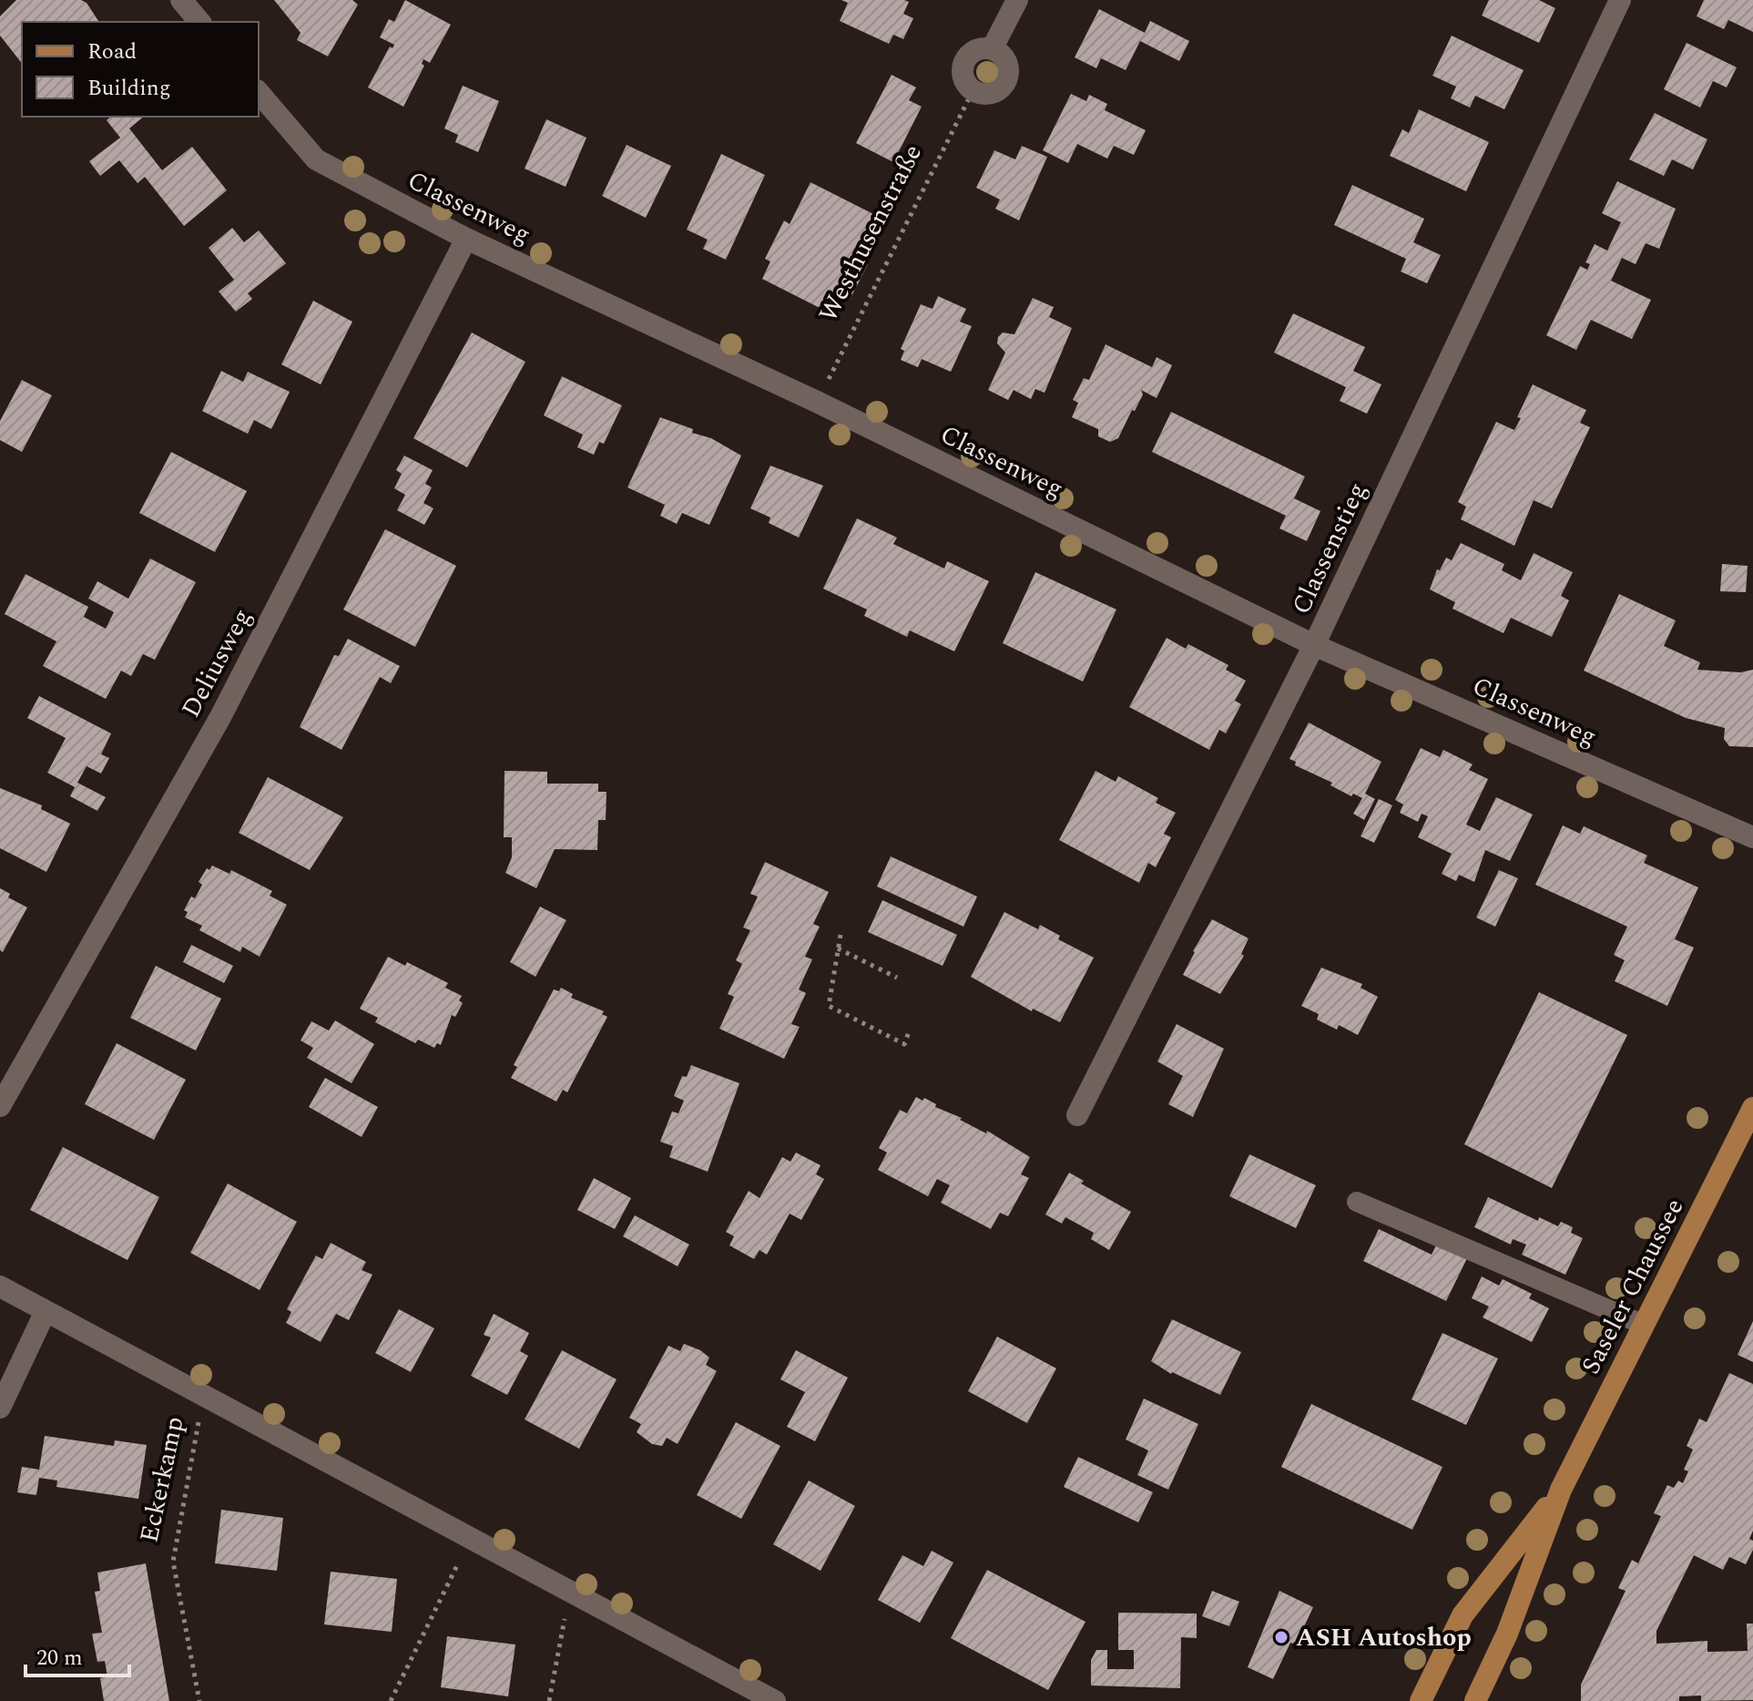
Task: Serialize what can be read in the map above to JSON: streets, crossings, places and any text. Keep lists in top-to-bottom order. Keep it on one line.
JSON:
{"streets":{"main road":["Saseler Chaussee"],"street":["Classenweg","Classenstieg","Deliusweg","Eckerkamp"],"path":["Westhusenstraße"]},"crossings":[["Classenweg","Westhusenstraße"],["Classenweg","Classenstieg"],["Classenweg","Deliusweg"]],"places":["ASH Autoshop"],"legend":["Road","Building"],"scale_bar":"20 m"}
